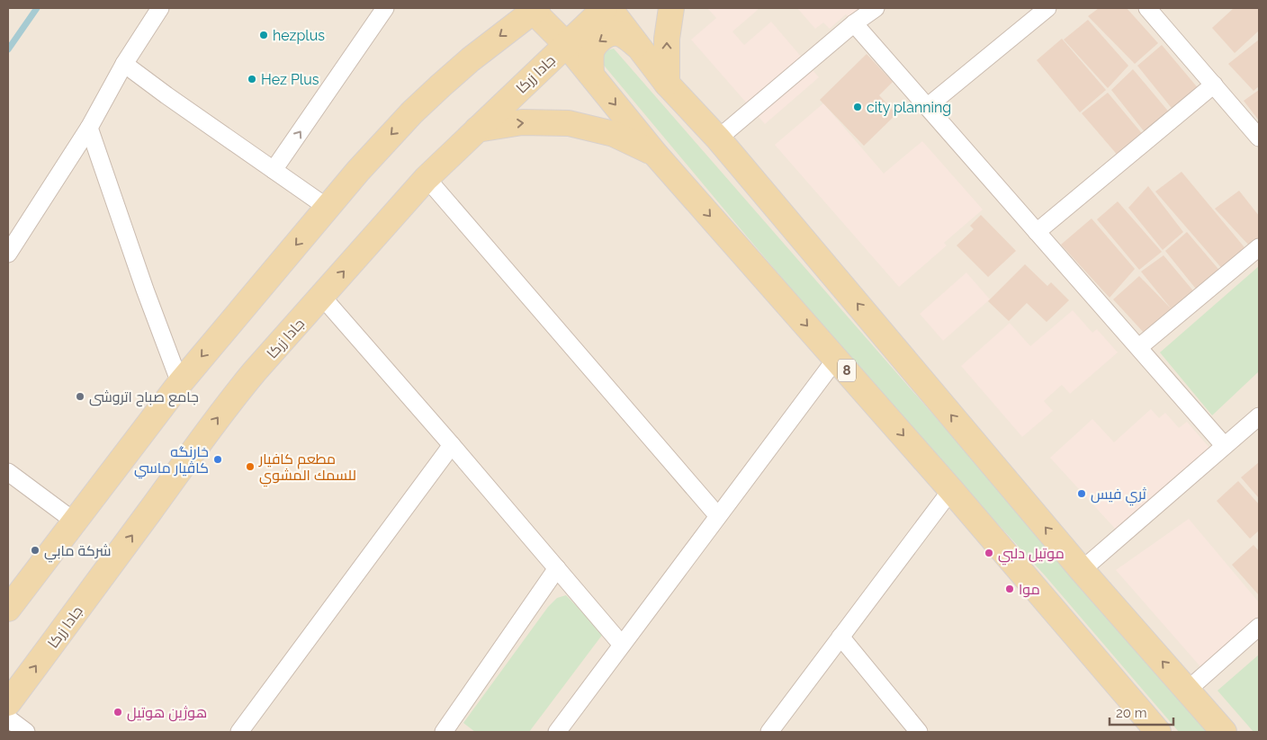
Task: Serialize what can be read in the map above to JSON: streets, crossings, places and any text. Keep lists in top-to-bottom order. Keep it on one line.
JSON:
{"streets":{"main road":["جادا زرکا","8"]},"crossings":[["جادا زرکا","8"]],"places":["hezplus","Hez Plus","city planning","جامع صباح اتروشى","خارنگه كاڤيار ماسي","مطعم كافيار للسمك المشوي","ثري فيس","شركة مابي","موتيل دلبي","موا","هوژين هوتيل"],"scale_bar":"20 m"}
